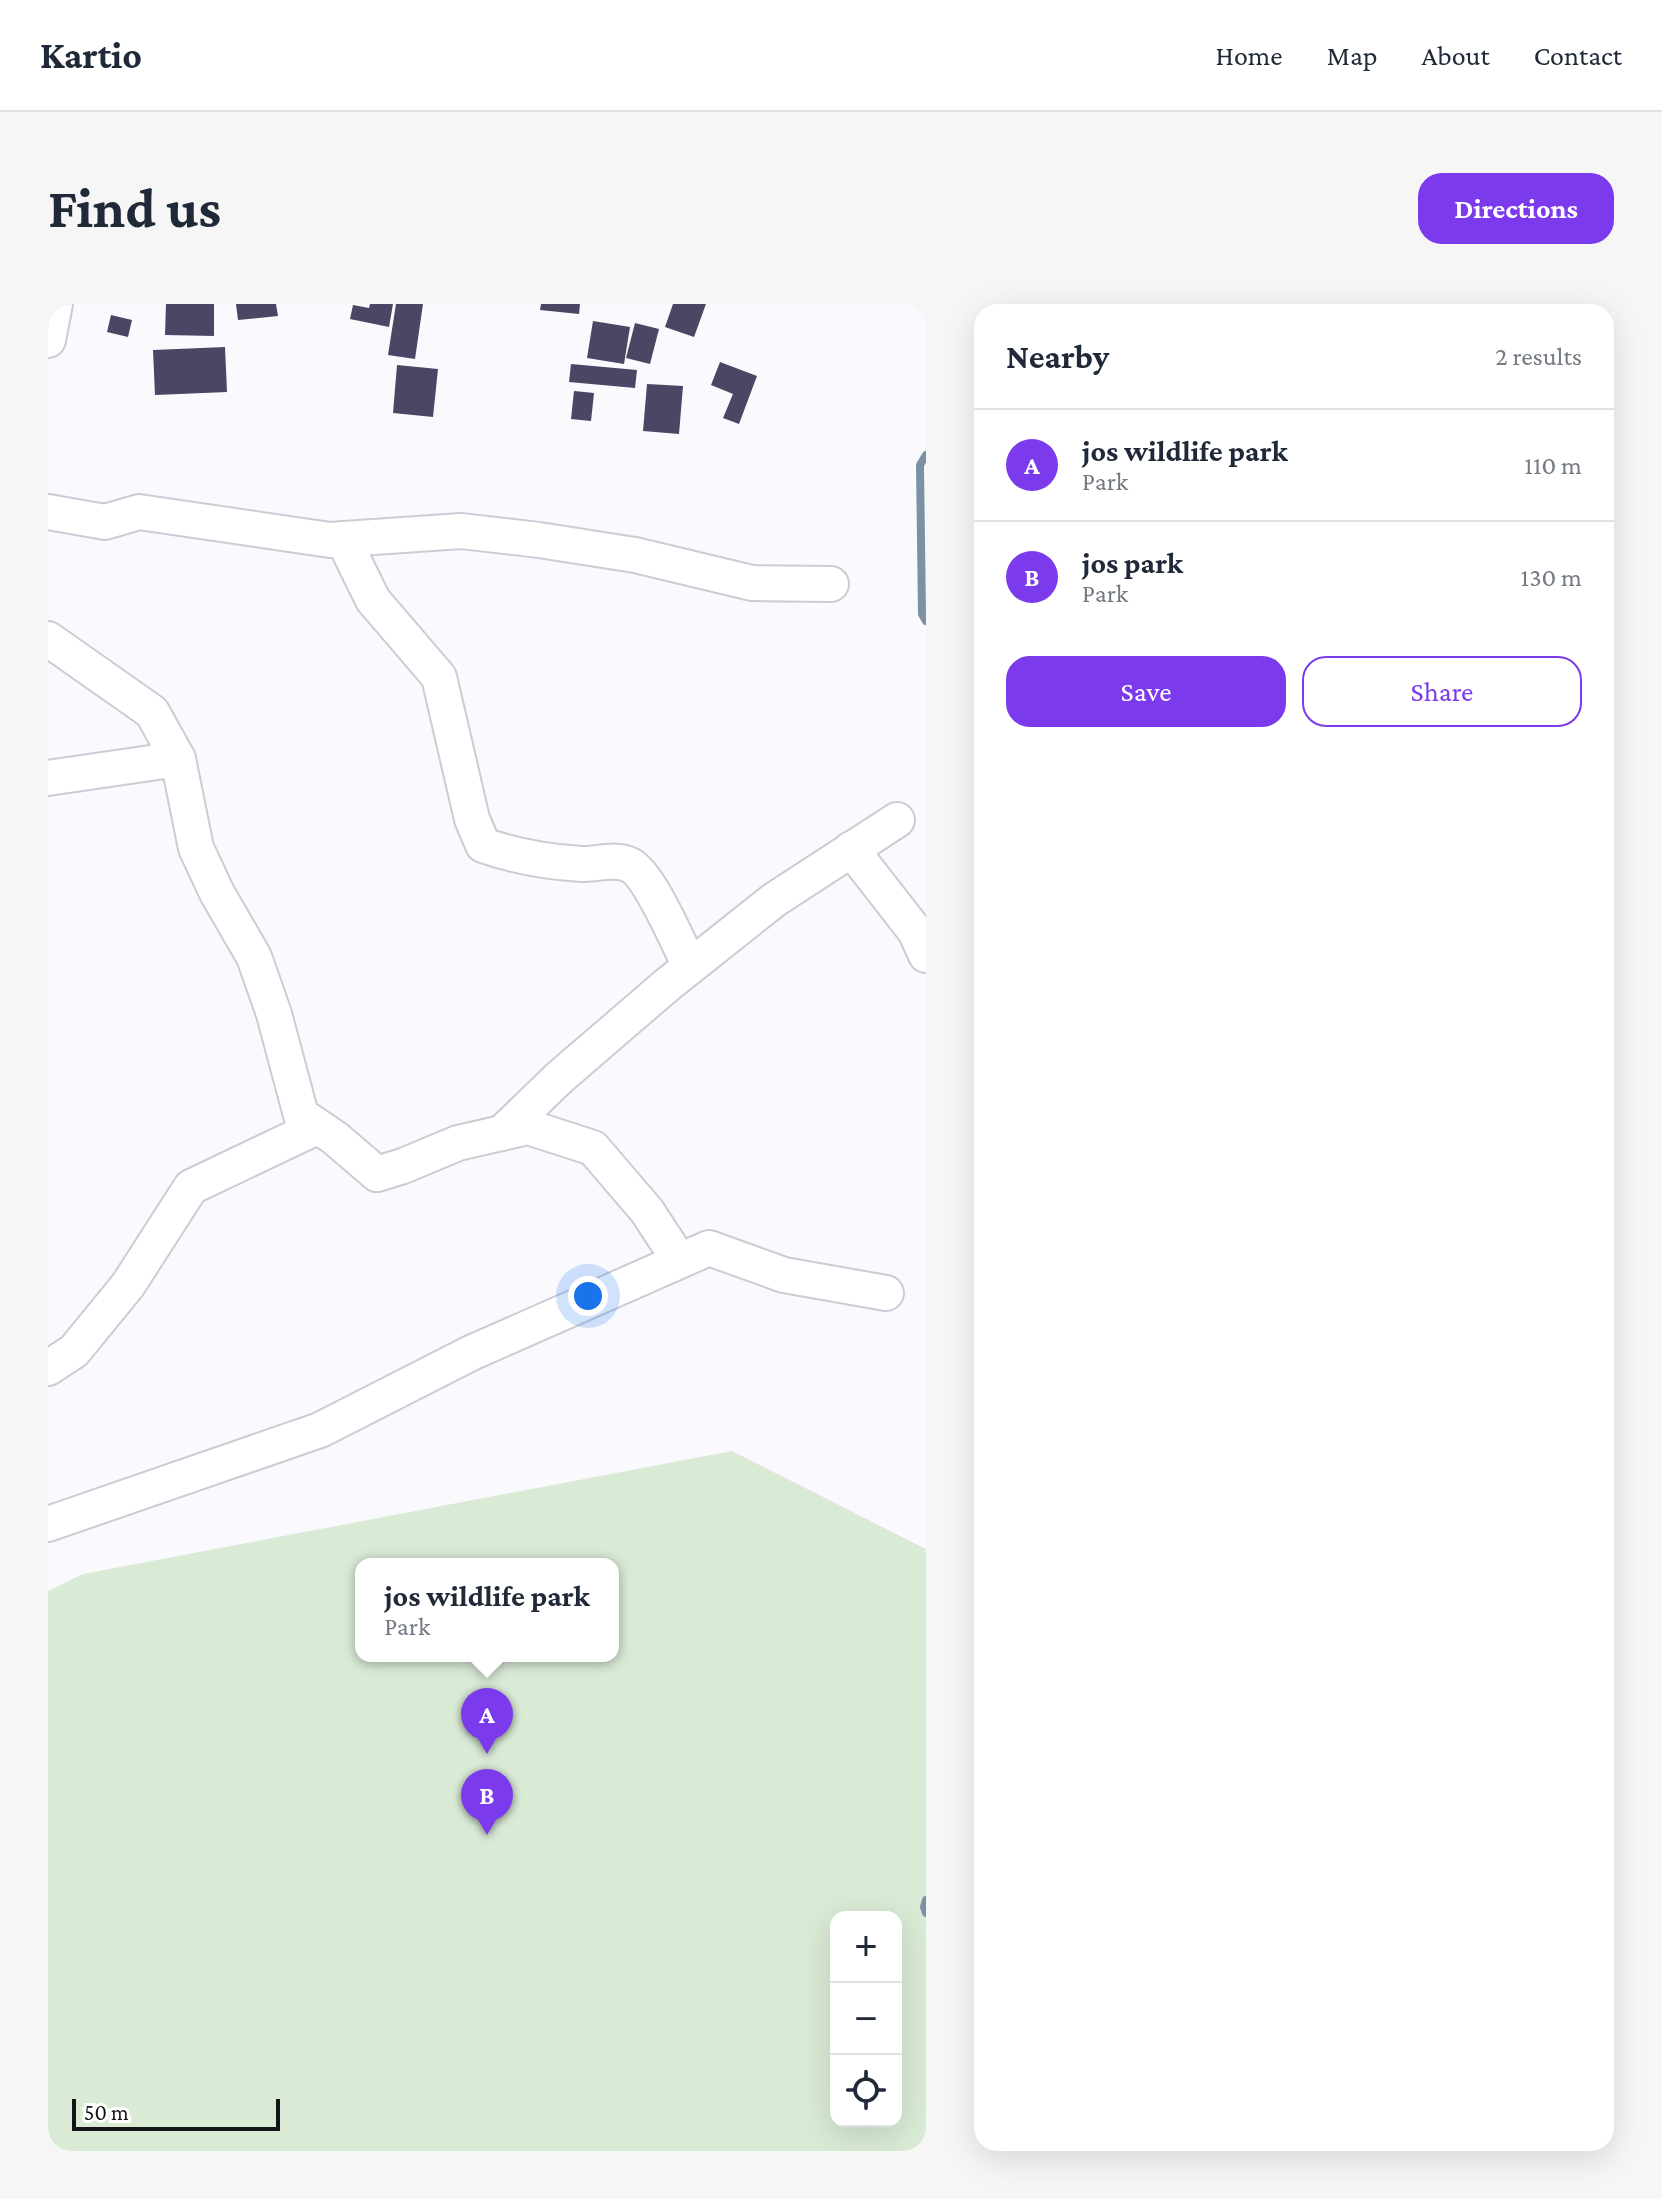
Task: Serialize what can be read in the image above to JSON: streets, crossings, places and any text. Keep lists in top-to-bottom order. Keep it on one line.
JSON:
{"scale_bar":"50 m","page":{"header":"Kartio","nav":["Home","Map","About","Contact"],"buttons":["Directions",["Save","Share"]],"title":"Find us","heading":["Nearby","2 results"],"list":[{"mark":"A","name":"jos wildlife park","note":"Park","value":"110 m"},{"mark":"B","name":"jos park","note":"Park","value":"130 m"}],"popup":["jos wildlife park","Park"],"pins":["A","B"],"map_buttons":["+","−"],"scale":"50 m"}}
